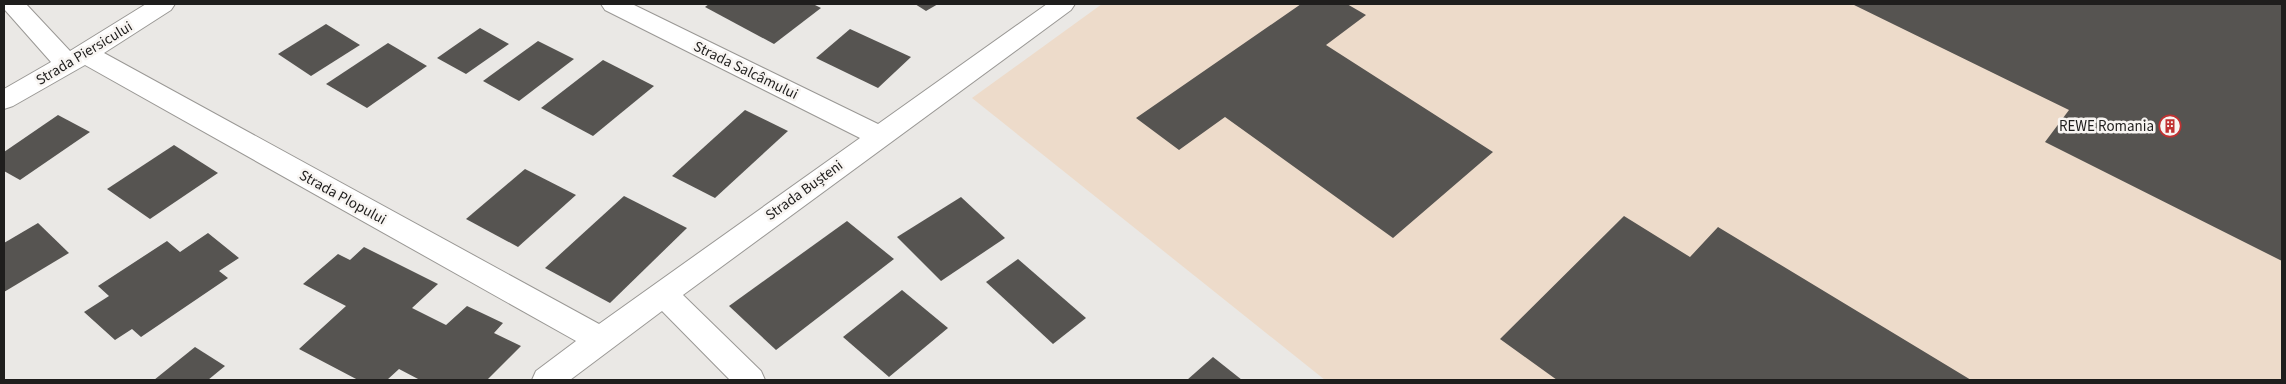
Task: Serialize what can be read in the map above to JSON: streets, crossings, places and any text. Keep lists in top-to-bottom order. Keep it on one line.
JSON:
{"streets":{"street":["Strada Piersicului","Strada Salcâmului","Strada Bușteni","Strada Plopului"]},"crossings":[["Strada Piersicului","Strada Plopului"],["Strada Salcâmului","Strada Bușteni"],["Strada Bușteni","Strada Plopului"]],"places":{"building":["REWE Romania"]}}
